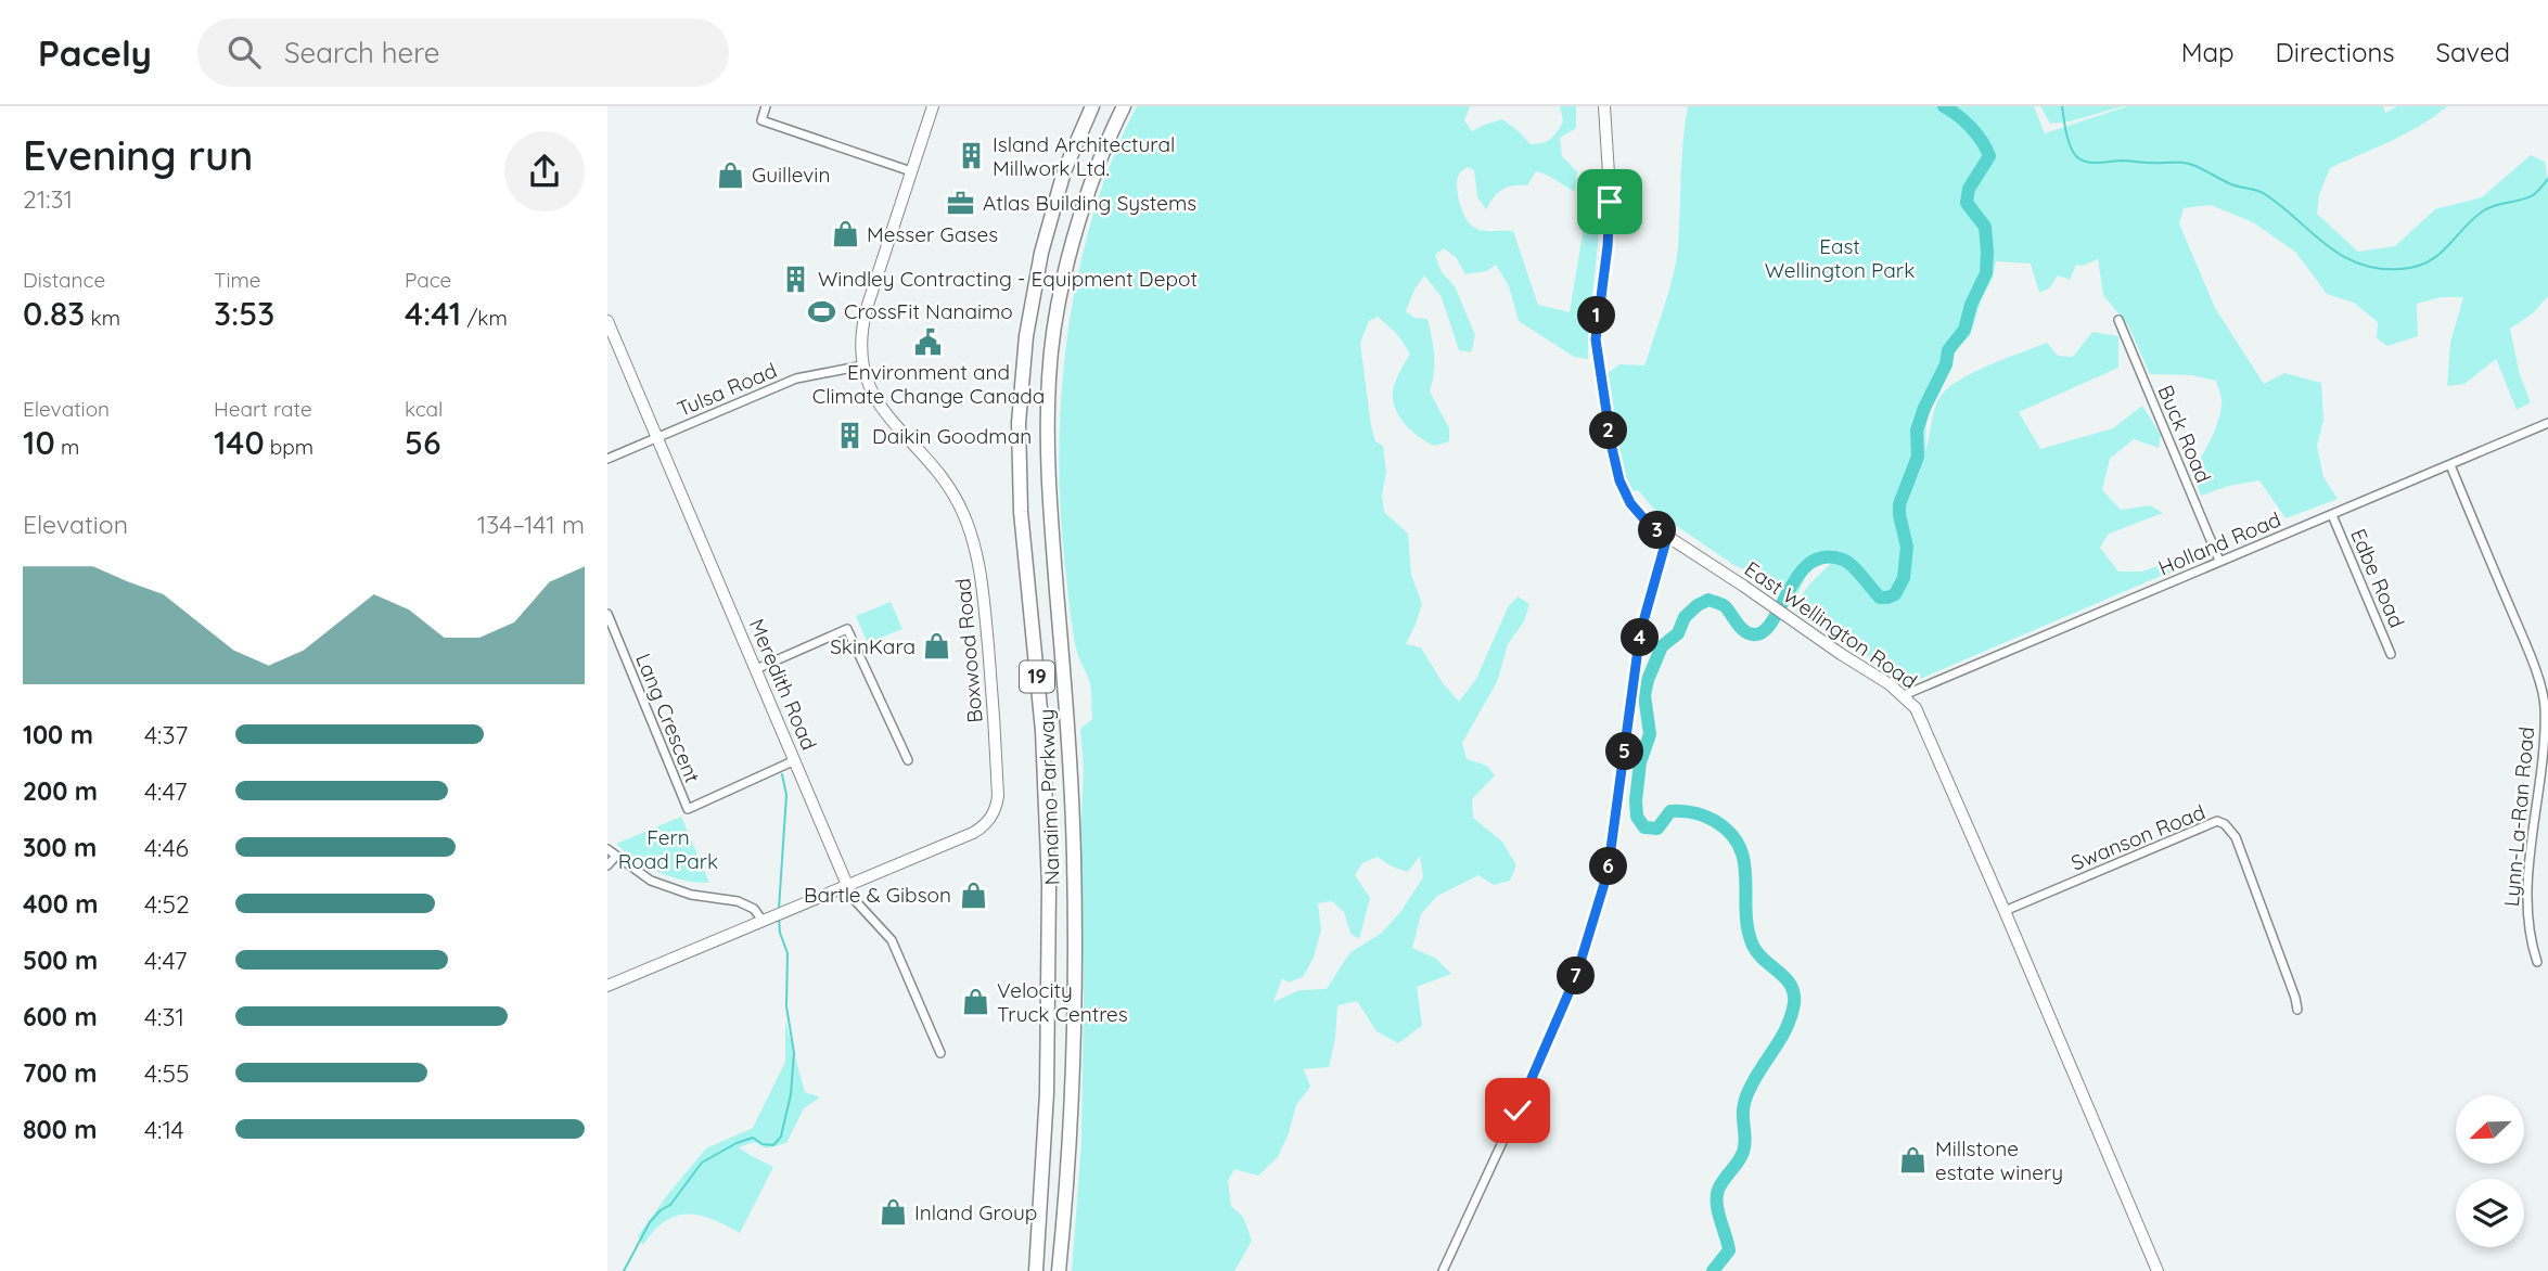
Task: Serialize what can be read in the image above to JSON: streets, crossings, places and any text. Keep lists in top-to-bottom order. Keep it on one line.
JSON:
{"streets":{"highway":["19","Nanaimo Parkway"],"street":["Tulsa Road","Buck Road","Holland Road","Edbe Road","East Wellington Road","Boxwood Road","Meredith Road","Lang Crescent","Lynn-La-Ran Road","Swanson Road"]},"crossings":[["Tulsa Road","Boxwood Road"],["Tulsa Road","Meredith Road"],["Buck Road","Holland Road"],["Holland Road","Edbe Road"],["Holland Road","East Wellington Road"],["Holland Road","Lynn-La-Ran Road"],["East Wellington Road","Swanson Road"],["Boxwood Road","Meredith Road"],["Meredith Road","Lang Crescent"]],"parks":["East Wellington Park","Fern Road Park"],"places":{"building":["Island Architectural Millwork Ltd.","Windley Contracting - Equipment Depot","Daikin Goodman"],"shop":["Guillevin","Messer Gases","SkinKara","Bartle & Gibson","Velocity Truck Centres","Millstone estate winery","Inland Group"],"office":["Atlas Building Systems"],"sports":["CrossFit Nanaimo"],"public building":["Environment and Climate Change Canada"]},"north":"bottom left","page":{"header":"Pacely","search":"Search here","nav":["Map","Directions","Saved"],"heading":["Evening run","21:31"],"stats":[["Distance","0.83 km"],["Time","3:53"],["Pace","4:41 /km"],["Elevation","10 m"],["Heart rate","140 bpm"],["kcal","56"]],"pins":["1","2","3","4","5","6","7"],"chart":["Elevation","134–141 m"],"list":[{"name":"100 m","note":"4:37"},{"name":"200 m","note":"4:47"},{"name":"300 m","note":"4:46"},{"name":"400 m","note":"4:52"},{"name":"500 m","note":"4:47"},{"name":"600 m","note":"4:31"},{"name":"700 m","note":"4:55"},{"name":"800 m","note":"4:14"}]}}
